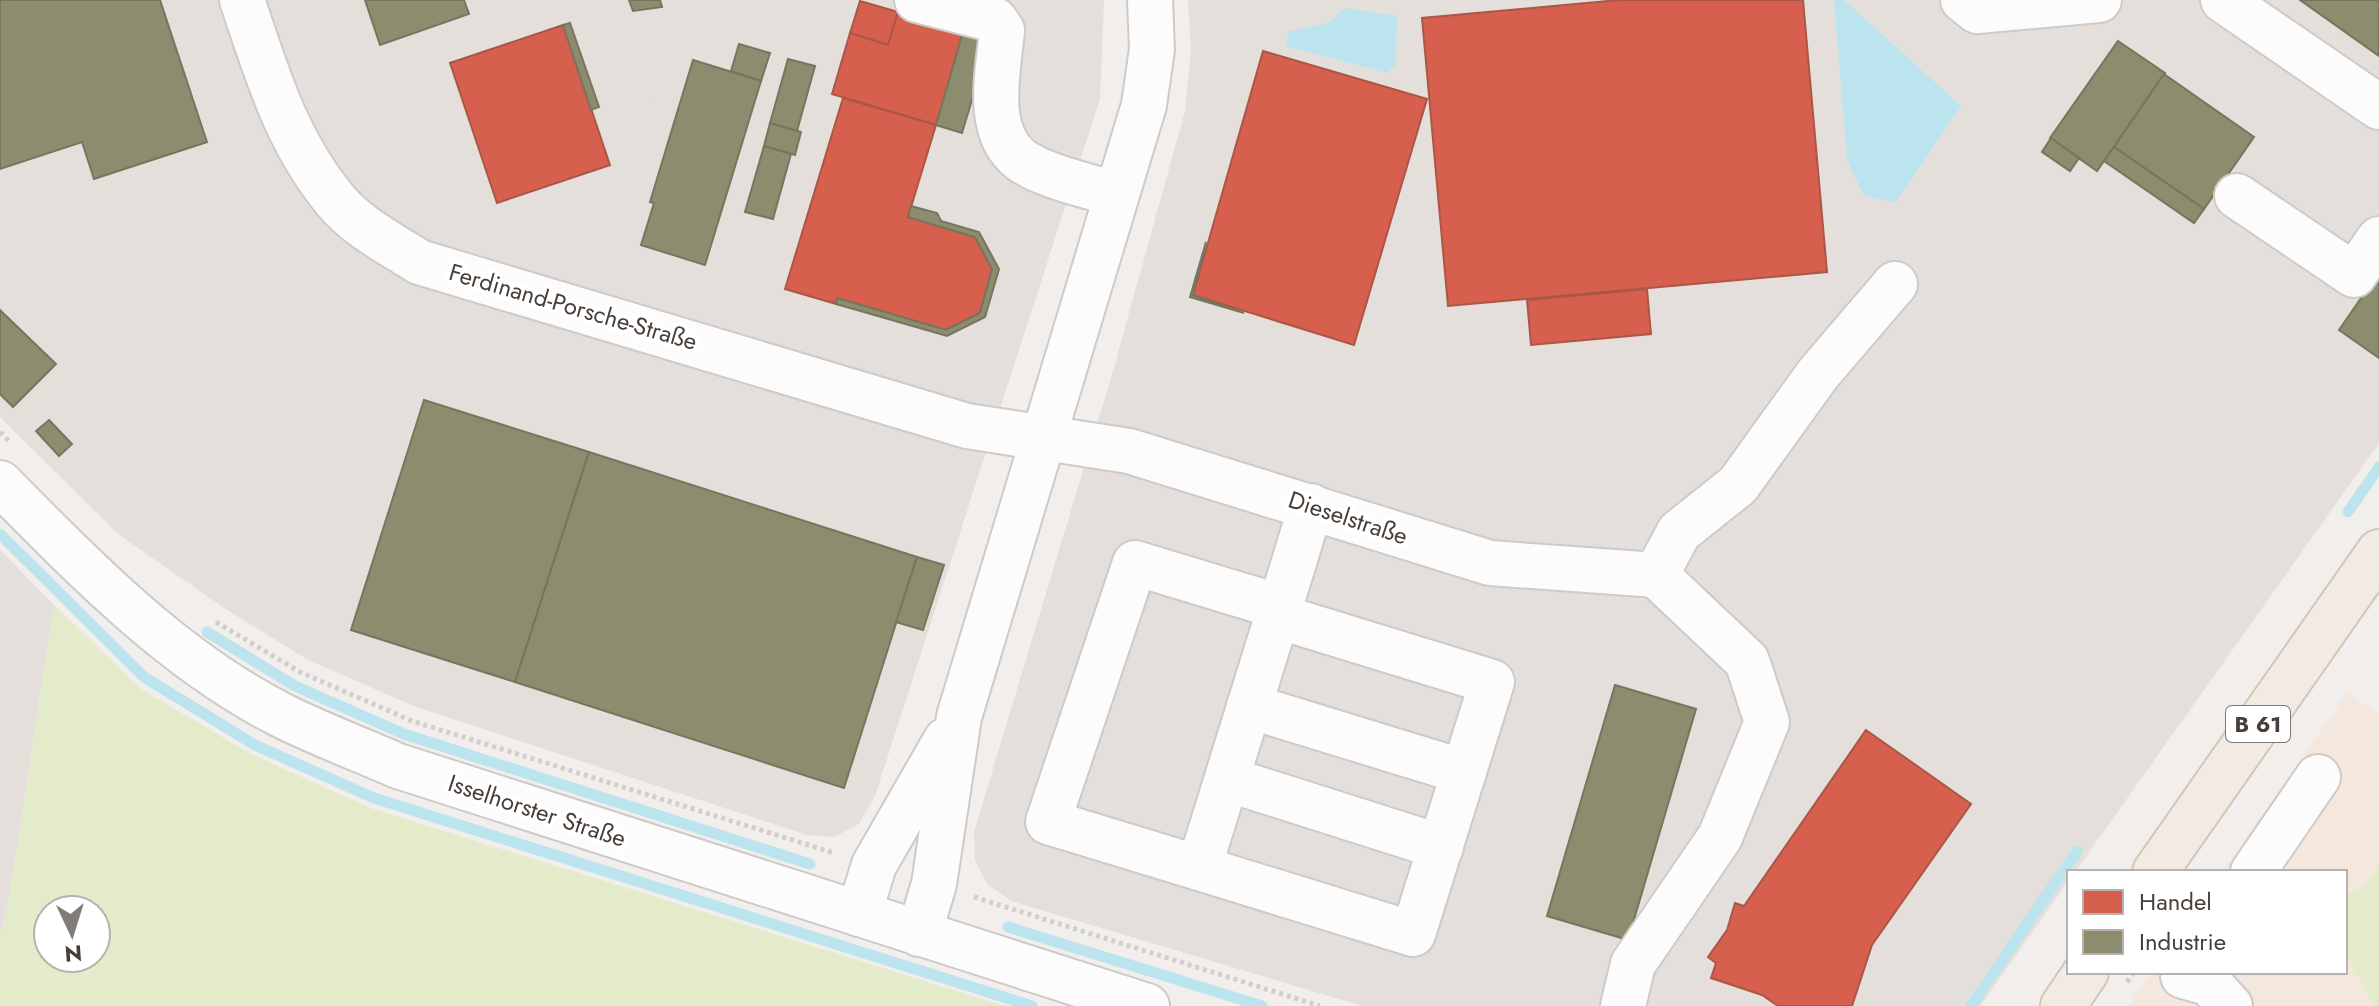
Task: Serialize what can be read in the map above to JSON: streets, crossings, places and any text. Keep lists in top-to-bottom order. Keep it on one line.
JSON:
{"streets":{"main road":["B 61"],"street":["Ferdinand-Porsche-Straße","Dieselstraße","Isselhorster Straße"]},"crossings":[["Ferdinand-Porsche-Straße","Dieselstraße"]],"legend":["Handel","Industrie"],"north":"bottom"}
